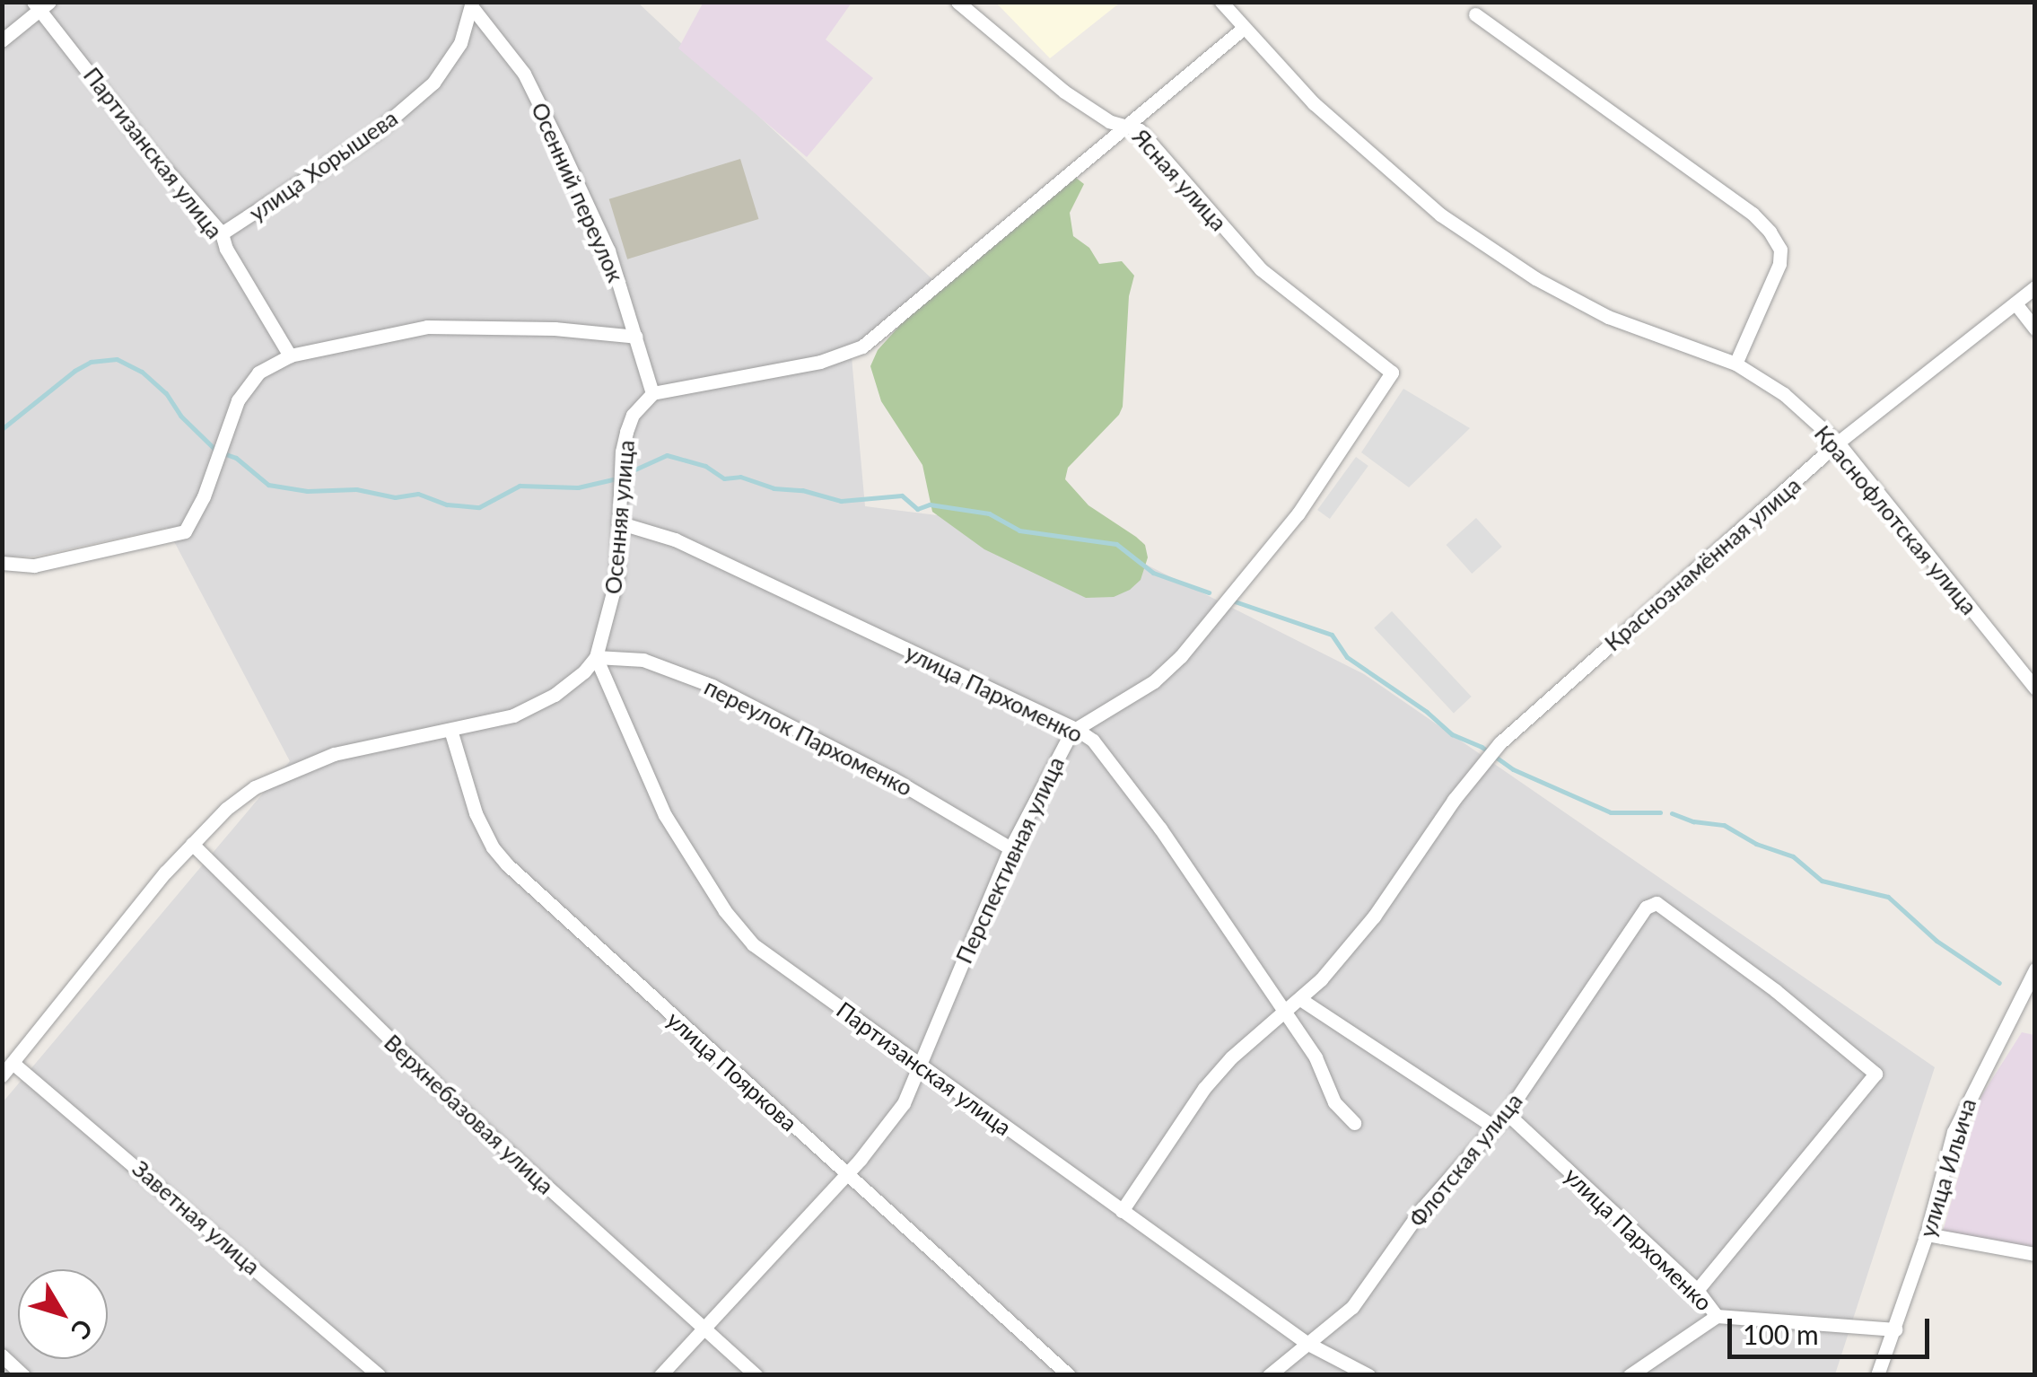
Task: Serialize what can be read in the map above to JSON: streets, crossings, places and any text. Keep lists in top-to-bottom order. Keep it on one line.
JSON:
{"streets":{"street":["Партизанская улица","улица Хорышева","Ясная улица","Осенний переулок","Осенняя улица","Краснофлотская улица","Краснознамённая улица","улица Пархоменко","переулок Пархоменко","Перспективная улица","улица Пояркова","Верхнебазовая улица","Флотская улица","улица Ильича","Заветная улица"]},"crossings":[["Партизанская улица","улица Хорышева"],["Партизанская улица","Осенняя улица"],["Партизанская улица","переулок Пархоменко"],["Партизанская улица","Перспективная улица"],["Партизанская улица","Флотская улица"],["улица Хорышева","Осенний переулок"],["Ясная улица","улица Пархоменко"],["Ясная улица","Перспективная улица"],["Осенний переулок","Осенняя улица"],["Осенняя улица","улица Пархоменко"],["Осенняя улица","переулок Пархоменко"],["Краснофлотская улица","Краснознамённая улица"],["улица Пархоменко","Перспективная улица"],["улица Пархоменко","Флотская улица"],["улица Пархоменко","улица Ильича"],["переулок Пархоменко","Перспективная улица"],["Перспективная улица","улица Пояркова"],["Перспективная улица","Верхнебазовая улица"]],"scale_bar":"100 m","north":"bottom right"}
